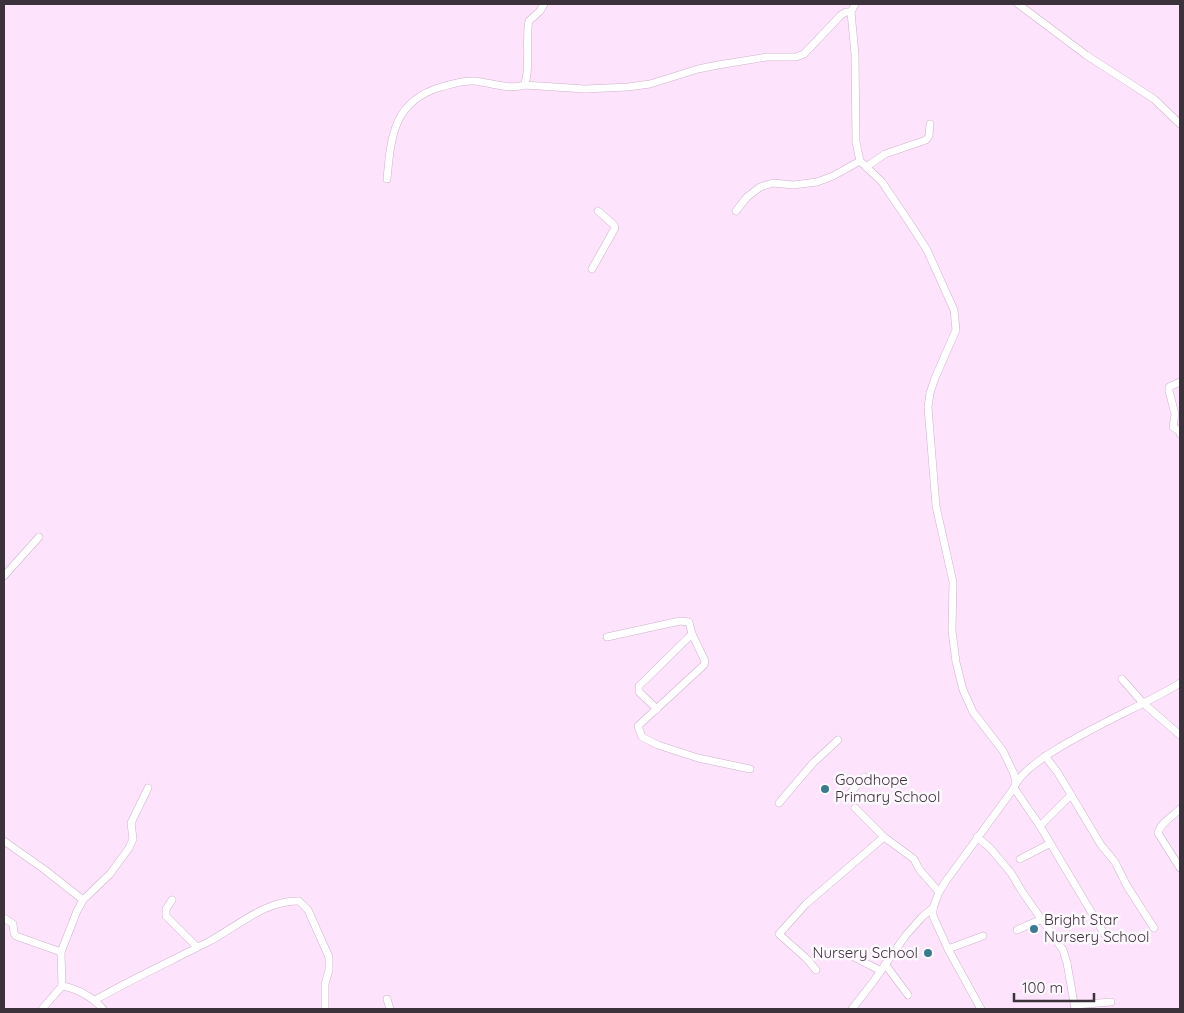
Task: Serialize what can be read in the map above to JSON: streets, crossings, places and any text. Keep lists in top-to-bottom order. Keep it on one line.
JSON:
{"places":["Goodhope Primary School","Bright Star Nursery School","Nursery School"],"scale_bar":"100 m"}
